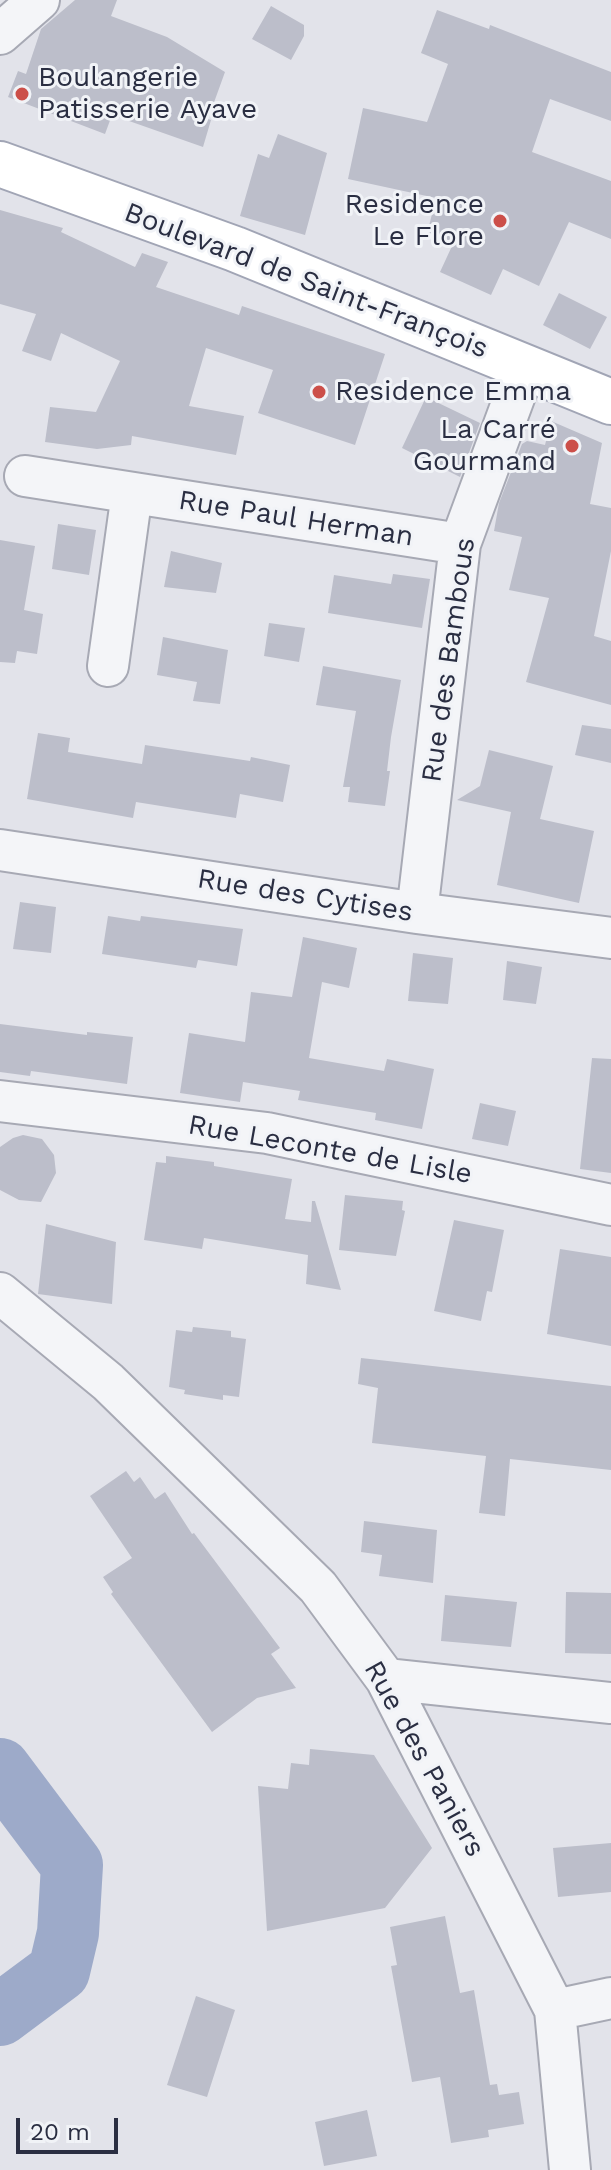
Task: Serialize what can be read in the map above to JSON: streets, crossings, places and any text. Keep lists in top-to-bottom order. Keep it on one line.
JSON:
{"streets":{"main road":["Boulevard de Saint-François"],"street":["Rue Paul Herman","Rue des Bambous","Rue des Cytises","Rue Leconte de Lisle","Rue des Paniers"]},"crossings":[["Boulevard de Saint-François","Rue des Bambous"],["Rue Paul Herman","Rue des Bambous"],["Rue des Bambous","Rue des Cytises"]],"places":["Boulangerie Patisserie Ayave","Residence Le Flore","Residence Emma","La Carré Gourmand"],"scale_bar":"20 m"}
